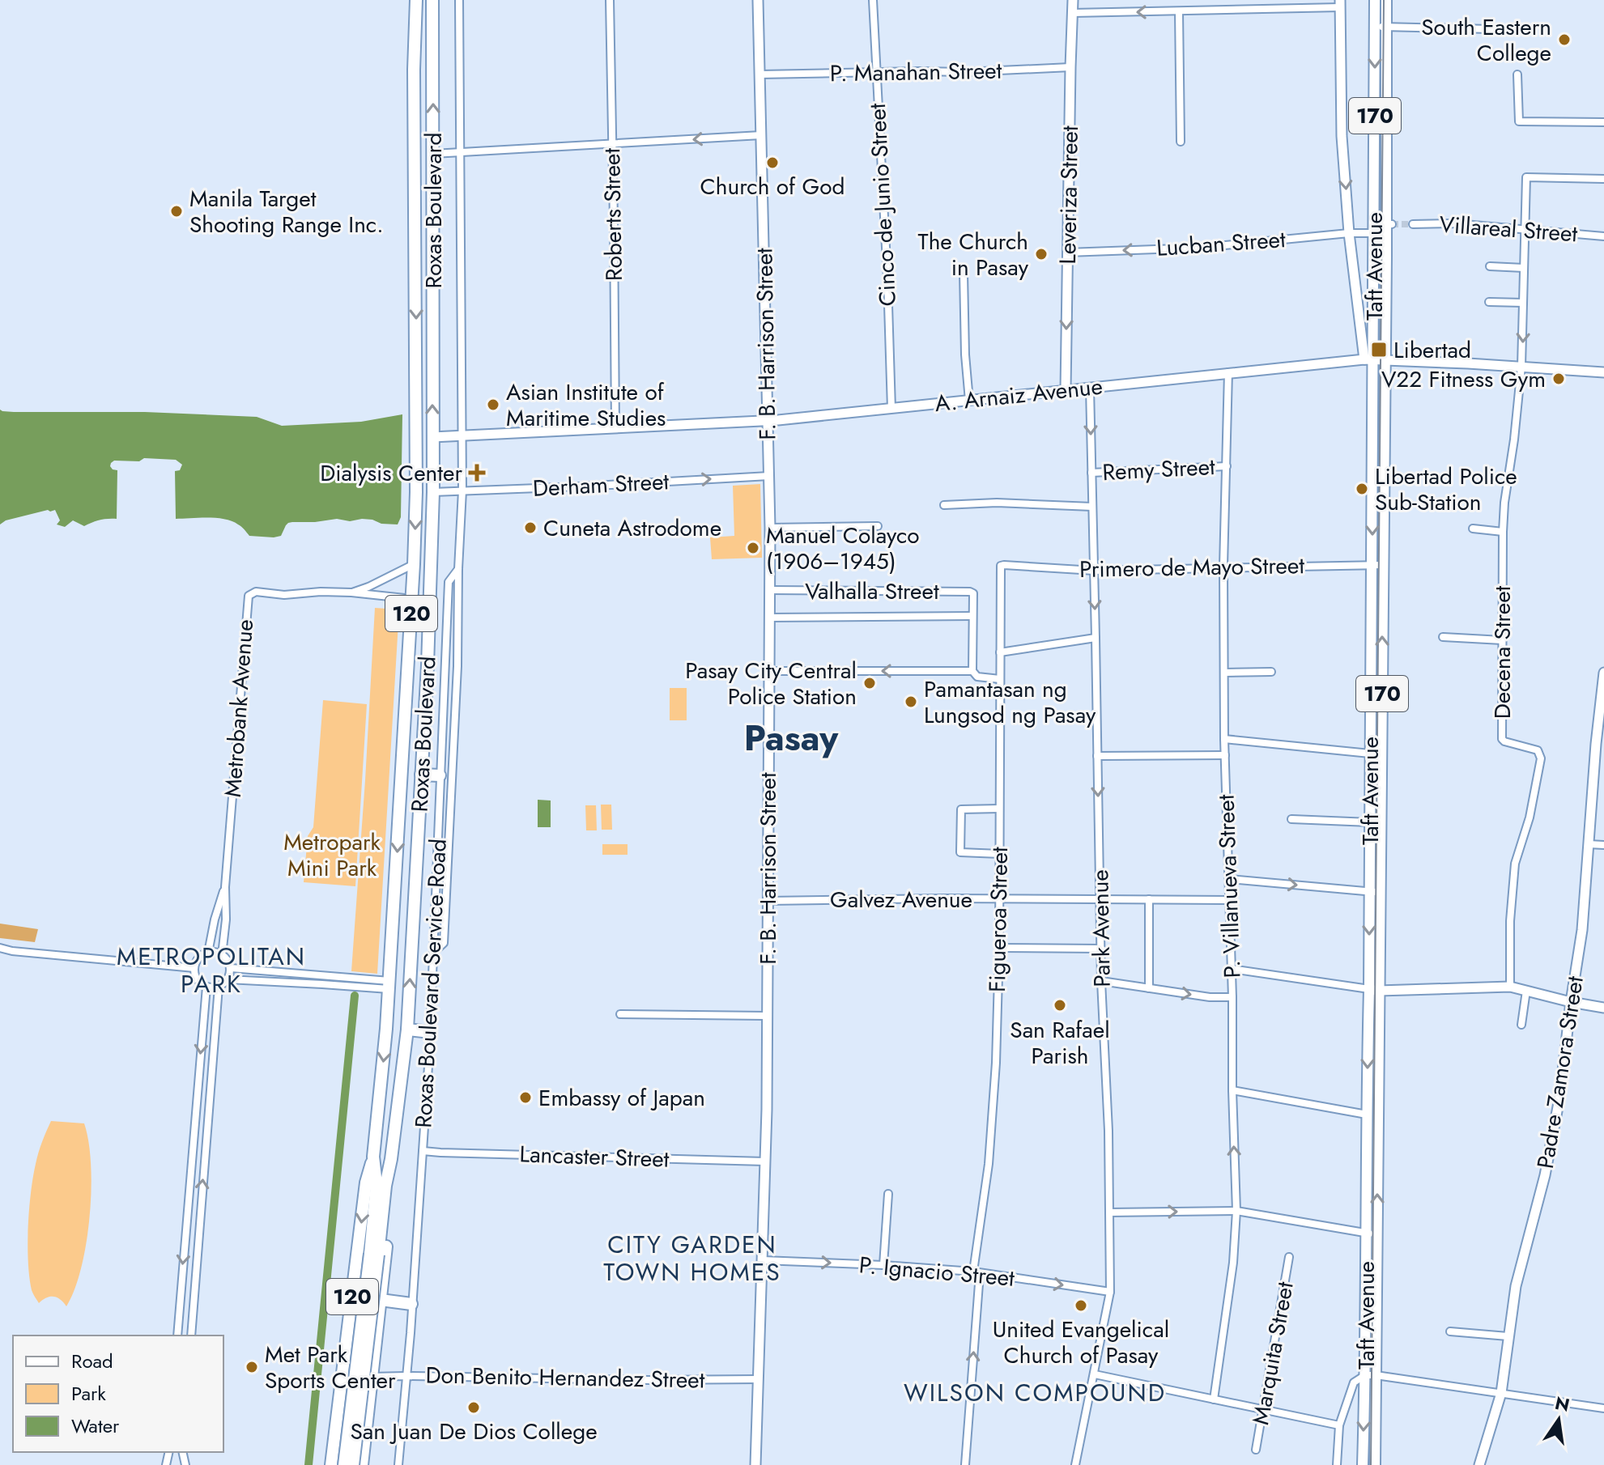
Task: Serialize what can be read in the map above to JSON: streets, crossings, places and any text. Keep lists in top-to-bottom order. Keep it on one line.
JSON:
{"streets":{"highway":["Roxas Boulevard","120"],"main road":["170","Leveriza Street","Taft Avenue","F. B. Harrison Street","A. Arnaiz Avenue","Padre Zamora Street"],"street":["P. Manahan Street","Cinco de Junio Street","Roberts Street","Villareal Street","Lucban Street","Remy Street","Derham Street","Primero de Mayo Street","Valhalla Street","Decena Street","Metrobank Avenue","P. Villanueva Street","Galvez Avenue","Figueroa Street","Park Avenue","Roxas Boulevard Service Road","Lancaster Street","P. Ignacio Street","Marquita Street","Don Benito Hernandez Street"]},"crossings":[["P. Manahan Street","Leveriza Street"],["P. Manahan Street","Cinco de Junio Street"],["P. Manahan Street","F. B. Harrison Street"],["Leveriza Street","Lucban Street"],["Leveriza Street","A. Arnaiz Avenue"],["Cinco de Junio Street","A. Arnaiz Avenue"],["Roxas Boulevard","A. Arnaiz Avenue"],["Roxas Boulevard","Derham Street"],["Roxas Boulevard","120"],["Roxas Boulevard","Metrobank Avenue"],["Roberts Street","A. Arnaiz Avenue"],["Villareal Street","Decena Street"],["Lucban Street","Taft Avenue"],["Taft Avenue","A. Arnaiz Avenue"],["Taft Avenue","Primero de Mayo Street"],["F. B. Harrison Street","A. Arnaiz Avenue"],["F. B. Harrison Street","Derham Street"],["F. B. Harrison Street","Valhalla Street"],["F. B. Harrison Street","Galvez Avenue"],["F. B. Harrison Street","Lancaster Street"],["F. B. Harrison Street","P. Ignacio Street"],["F. B. Harrison Street","Don Benito Hernandez Street"],["A. Arnaiz Avenue","Decena Street"],["A. Arnaiz Avenue","P. Villanueva Street"],["A. Arnaiz Avenue","Park Avenue"],["A. Arnaiz Avenue","Roxas Boulevard Service Road"],["Remy Street","P. Villanueva Street"],["Remy Street","Park Avenue"],["Derham Street","Roxas Boulevard Service Road"],["Primero de Mayo Street","P. Villanueva Street"],["Primero de Mayo Street","Figueroa Street"],["Primero de Mayo Street","Park Avenue"],["120","Don Benito Hernandez Street"],["P. Villanueva Street","Galvez Avenue"],["Galvez Avenue","Figueroa Street"],["Galvez Avenue","Park Avenue"],["Figueroa Street","P. Ignacio Street"],["Park Avenue","P. Ignacio Street"],["Roxas Boulevard Service Road","Lancaster Street"],["Roxas Boulevard Service Road","Don Benito Hernandez Street"]],"one_way":["Leveriza Street","Lucban Street","Derham Street","P. Ignacio Street"],"districts":["Pasay","METROPOLITAN PARK","CITY GARDEN TOWN HOMES","WILSON COMPOUND"],"parks":["Metropark Mini Park"],"places":{"other":["South Eastern College","Church of God","Manila Target Shooting Range Inc.","The Church in Pasay","V22 Fitness Gym","Asian Institute of Maritime Studies","Libertad Police Sub-Station","Cuneta Astrodome","Manuel Colayco (1906–1945)","Pasay City Central Police Station","Pamantasan ng Lungsod ng Pasay","San Rafael Parish","Embassy of Japan","United Evangelical Church of Pasay","Met Park Sports Center","San Juan De Dios College"],"transit":["Libertad"],"health":["Dialysis Center"]},"legend":["Road","Park","Water"],"north":"top"}
